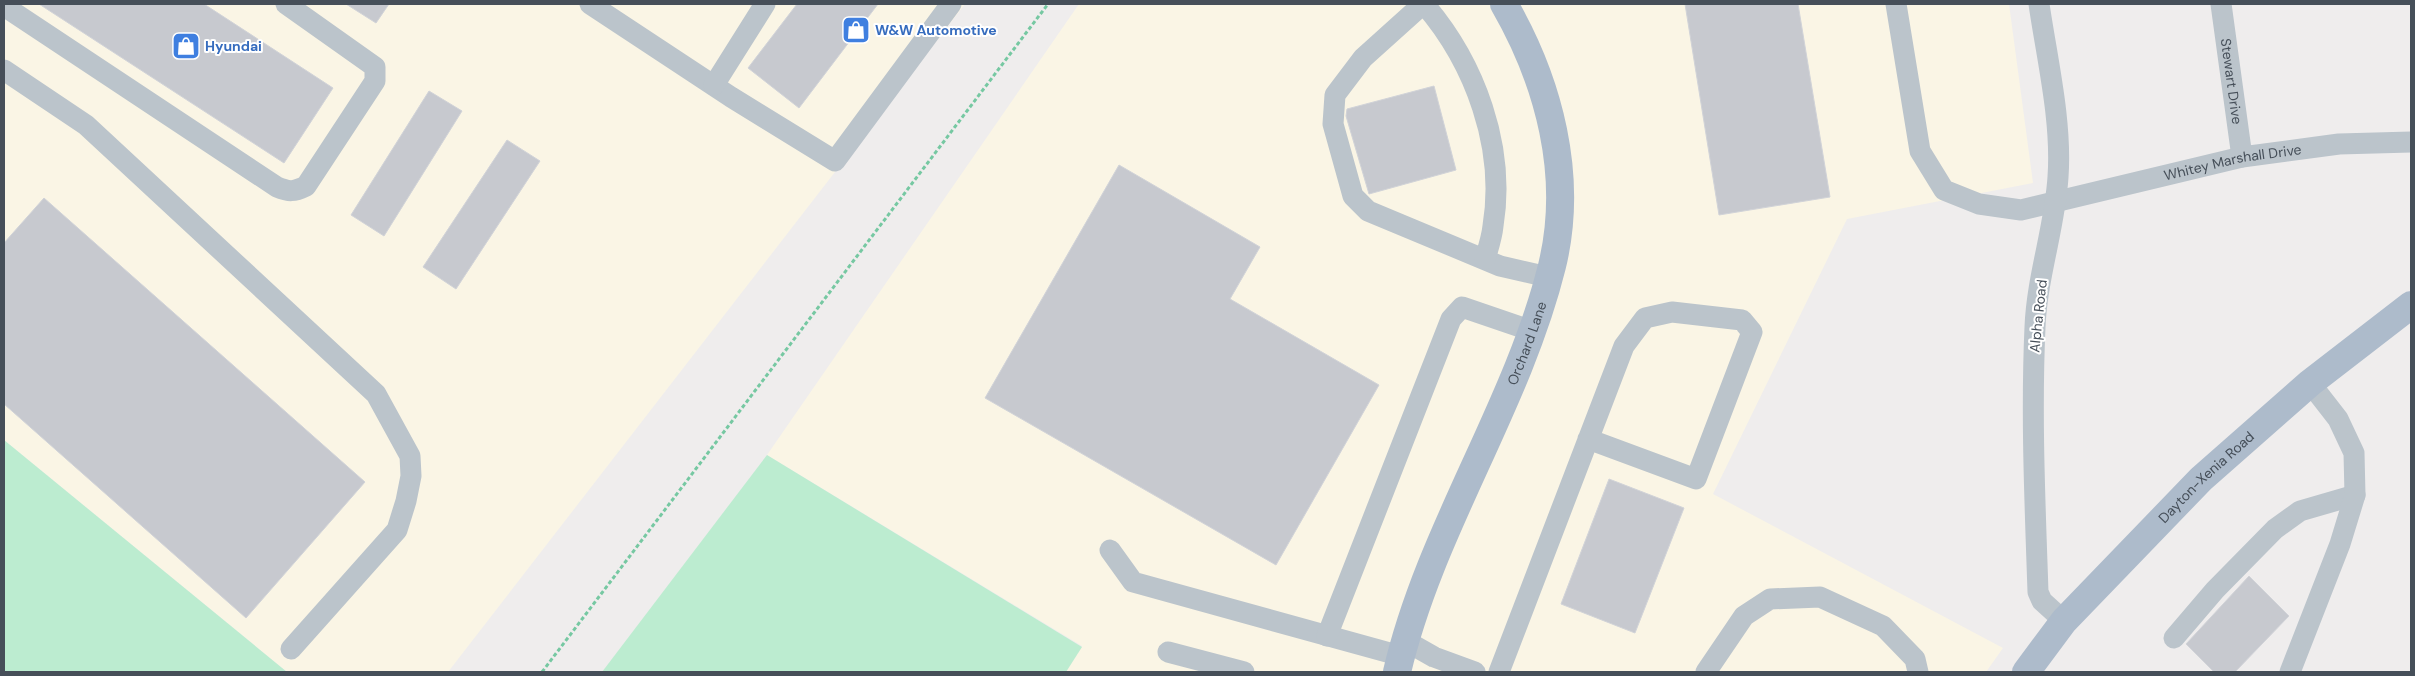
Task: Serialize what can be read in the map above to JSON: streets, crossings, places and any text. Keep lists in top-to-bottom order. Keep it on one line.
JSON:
{"streets":{"main road":["Orchard Lane","Dayton-Xenia Road"],"street":["Stewart Drive","Whitey Marshall Drive","Alpha Road"]},"crossings":[["Stewart Drive","Whitey Marshall Drive"],["Whitey Marshall Drive","Alpha Road"],["Alpha Road","Dayton-Xenia Road"]],"places":{"shop":["W&W Automotive","Hyundai"]}}
